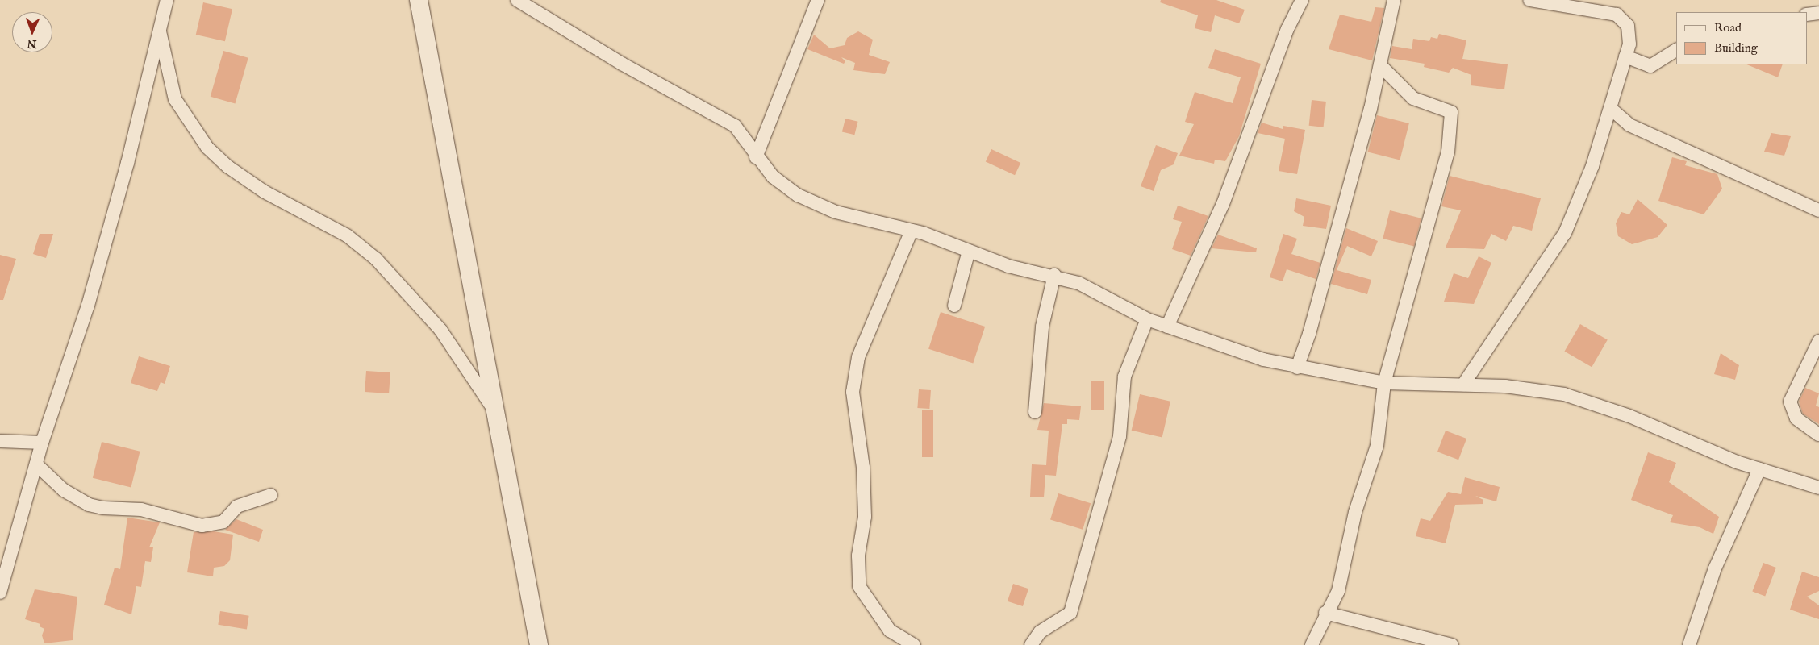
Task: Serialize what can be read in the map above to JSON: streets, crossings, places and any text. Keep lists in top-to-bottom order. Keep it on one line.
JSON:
{"legend":["Road","Building"],"north":"bottom"}
